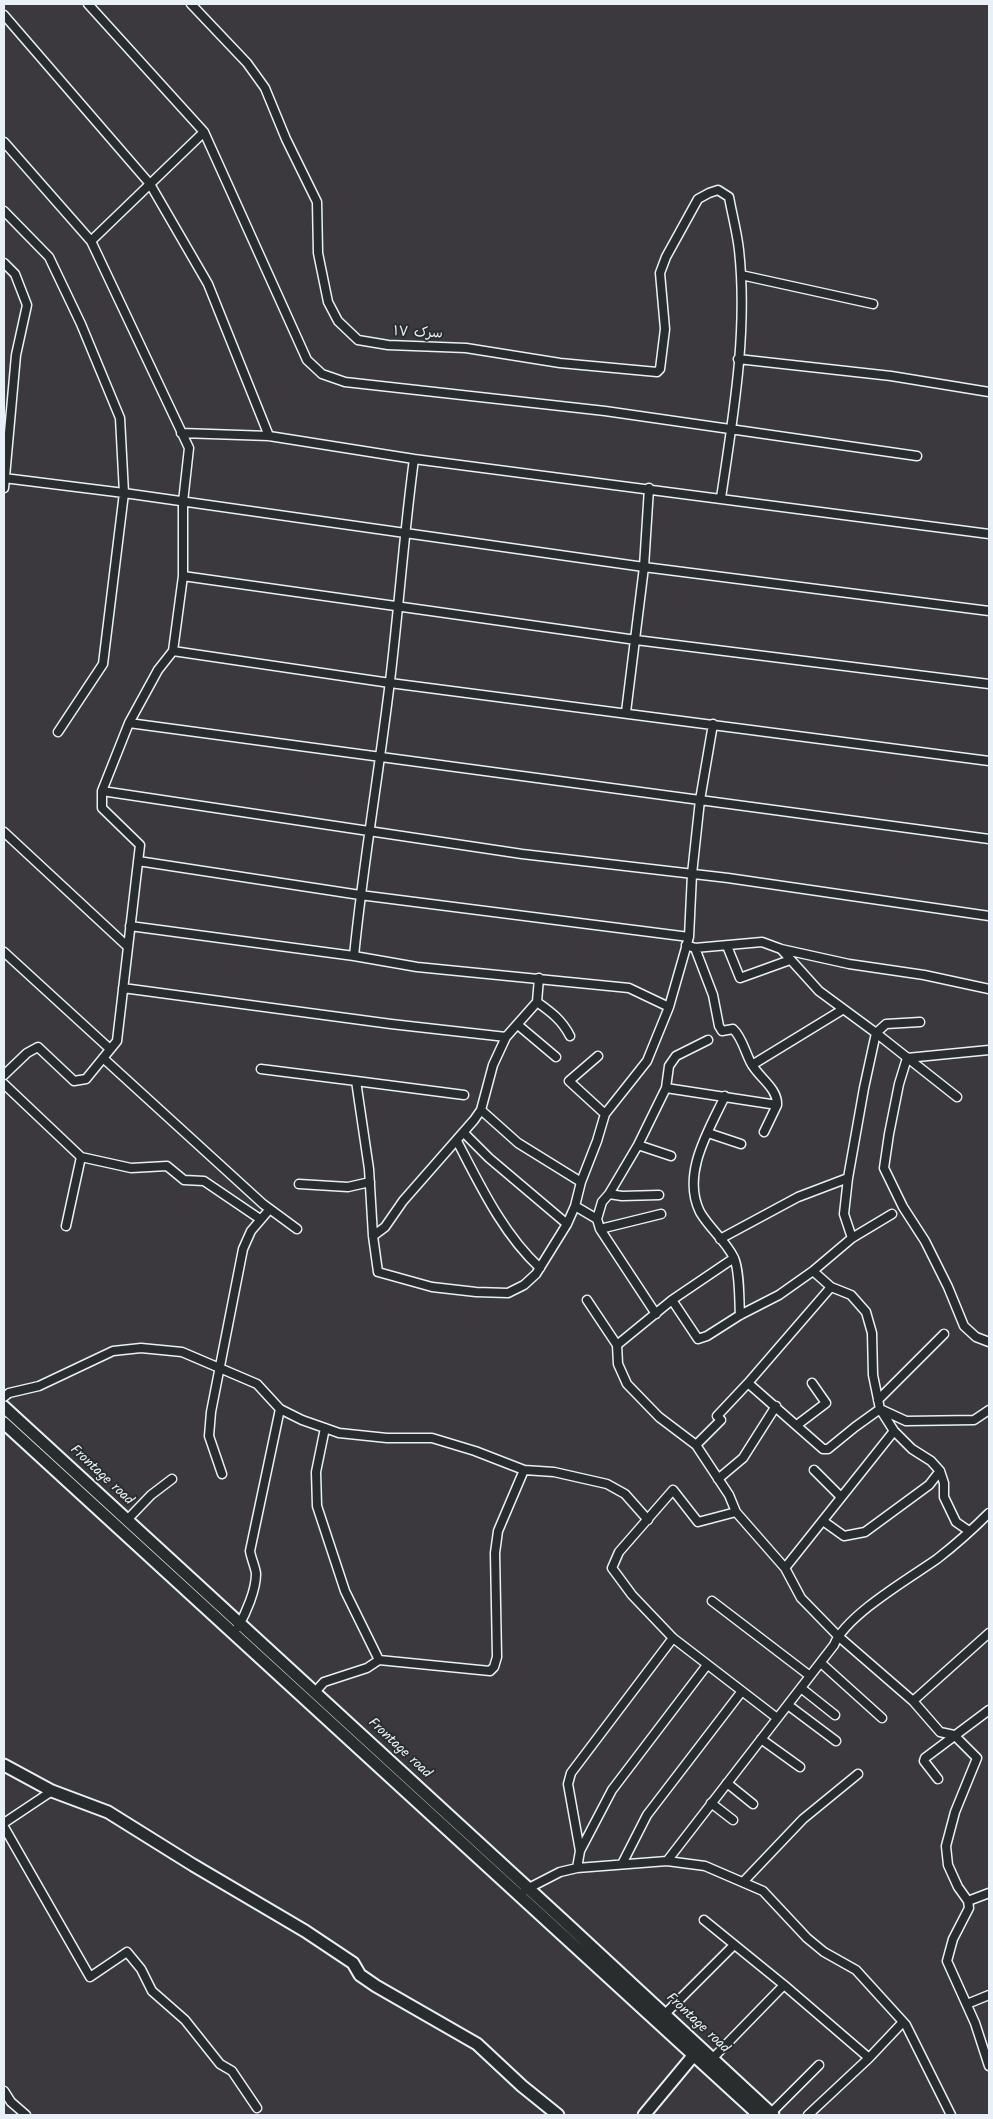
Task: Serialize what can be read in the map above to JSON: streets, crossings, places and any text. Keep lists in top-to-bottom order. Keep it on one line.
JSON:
{"streets":{"main road":["Frontage road"],"street":["سرک ۱۷"]}}
